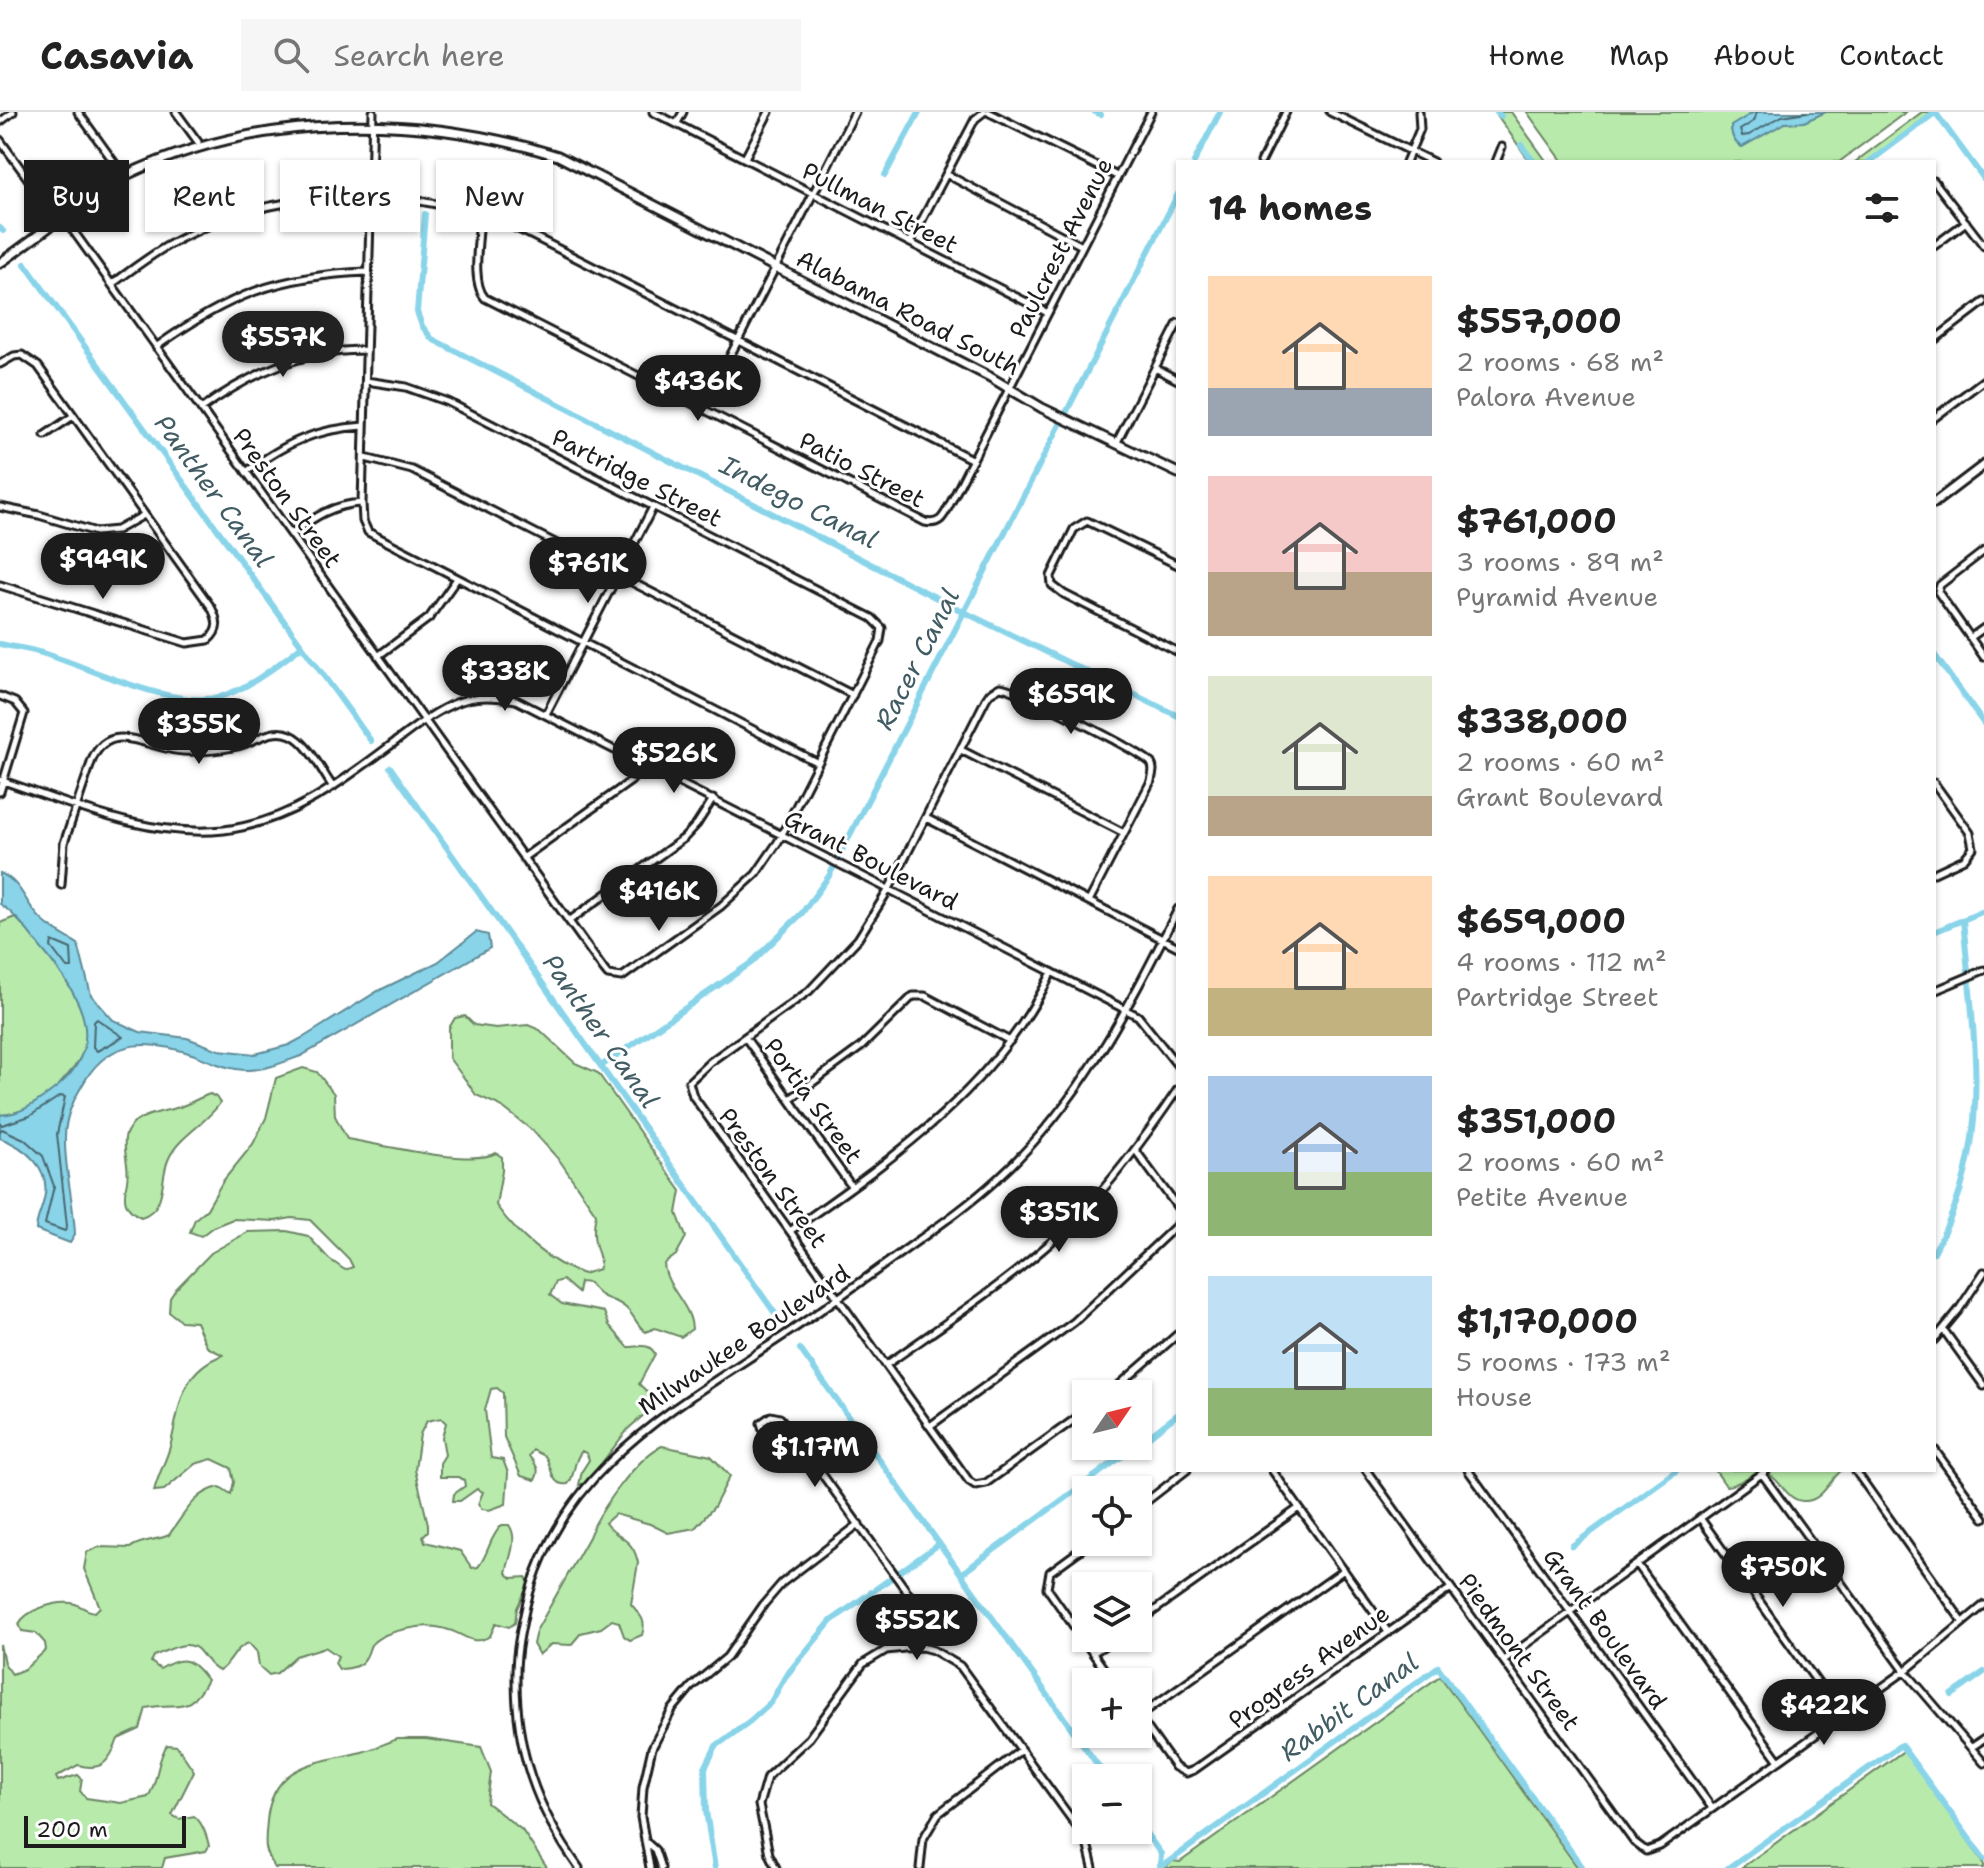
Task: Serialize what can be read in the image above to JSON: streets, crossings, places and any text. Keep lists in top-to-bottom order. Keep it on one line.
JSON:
{"streets":{"street":["Pullman Street","Paulcrest Avenue","Alabama Road South","Patio Street","Partridge Street","Preston Street","Grant Boulevard","Portia Street","Milwaukee Boulevard","Piedmont Street","Progress Avenue"]},"crossings":[["Pullman Street","Paulcrest Avenue"],["Paulcrest Avenue","Alabama Road South"],["Paulcrest Avenue","Patio Street"],["Partridge Street","Preston Street"],["Preston Street","Grant Boulevard"],["Preston Street","Portia Street"],["Preston Street","Milwaukee Boulevard"],["Grant Boulevard","Milwaukee Boulevard"],["Grant Boulevard","Piedmont Street"],["Piedmont Street","Progress Avenue"]],"water":["Panther Canal","Indego Canal","Racer Canal","Rabbit Canal"],"scale_bar":"200 m","north":"top right","page":{"header":"Casavia","search":"Search here","nav":["Home","Map","About","Contact"],"chip":["Buy","Rent","Filters","New"],"heading":"14 homes","list":[{"name":"$557,000","note":"2 rooms · 68 m² · Palora Avenue"},{"name":"$761,000","note":"3 rooms · 89 m² · Pyramid Avenue"},{"name":"$338,000","note":"2 rooms · 60 m² · Grant Boulevard"},{"name":"$659,000","note":"4 rooms · 112 m² · Partridge Street"},{"name":"$351,000","note":"2 rooms · 60 m² · Petite Avenue"},{"name":"$1,170,000","note":"5 rooms · 173 m² · House"}],"price":["$557K","$436K","$949K","$761K","$338K","$659K","$355K","$526K","$416K","$351K","$1.17M","$750K","$552K","$422K"],"map_buttons":["+","−"],"scale":"200 m"}}
